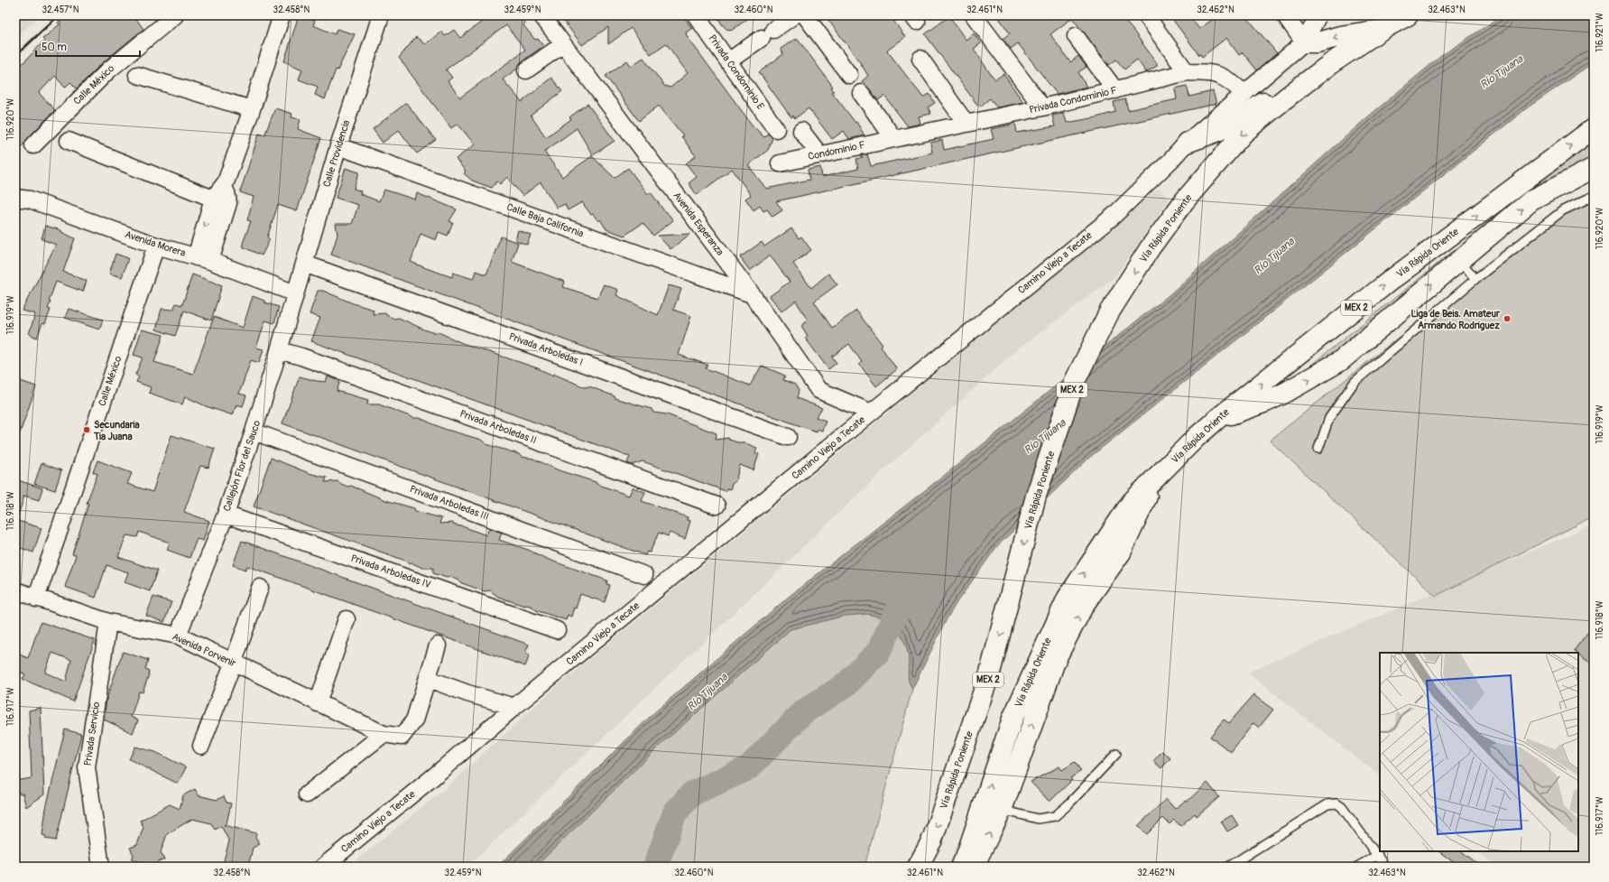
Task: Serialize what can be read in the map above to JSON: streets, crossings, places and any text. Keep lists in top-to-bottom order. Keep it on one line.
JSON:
{"streets":{"highway":["Vía Rápida Poniente","Vía Rápida Oriente","MEX 2"],"street":["Privada Condominio E","Calle México","Privada Condominio F","Condominio F","Calle Providencia","Calle Baja California","Avenida Esperanza","Avenida Morera","Camino Viejo a Tecate","Privada Arboledas I","Privada Arboledas II","Callejón Flor del Sauco","Privada Arboledas III","Privada Arboledas IV","Avenida Porvenir","Privada Servicio"]},"crossings":[["Calle México","Avenida Morera"],["Calle México","Avenida Porvenir"],["Privada Condominio F","Condominio F"],["Privada Condominio F","Camino Viejo a Tecate"],["Calle Providencia","Calle Baja California"],["Calle Providencia","Avenida Morera"],["Calle Providencia","Privada Arboledas I"],["Calle Providencia","Callejón Flor del Sauco"],["Calle Baja California","Avenida Esperanza"],["Avenida Esperanza","Camino Viejo a Tecate"],["Vía Rápida Poniente","MEX 2"],["Avenida Morera","Callejón Flor del Sauco"],["Privada Arboledas II","Callejón Flor del Sauco"],["Callejón Flor del Sauco","Privada Arboledas III"],["Callejón Flor del Sauco","Privada Arboledas IV"],["Callejón Flor del Sauco","Avenida Porvenir"],["Avenida Porvenir","Privada Servicio"]],"water":["Río Tijuana"],"places":["Liga de Beis. Amateur Armando Rodriguez","Secundaria Tia Juana"],"scale_bar":"50 m","coordinates":["32.457°N","32.458°N","32.459°N","32.460°N","32.461°N","32.462°N","32.463°N","116.921°W","116.920°W","116.919°W","116.918°W","116.917°W"]}
